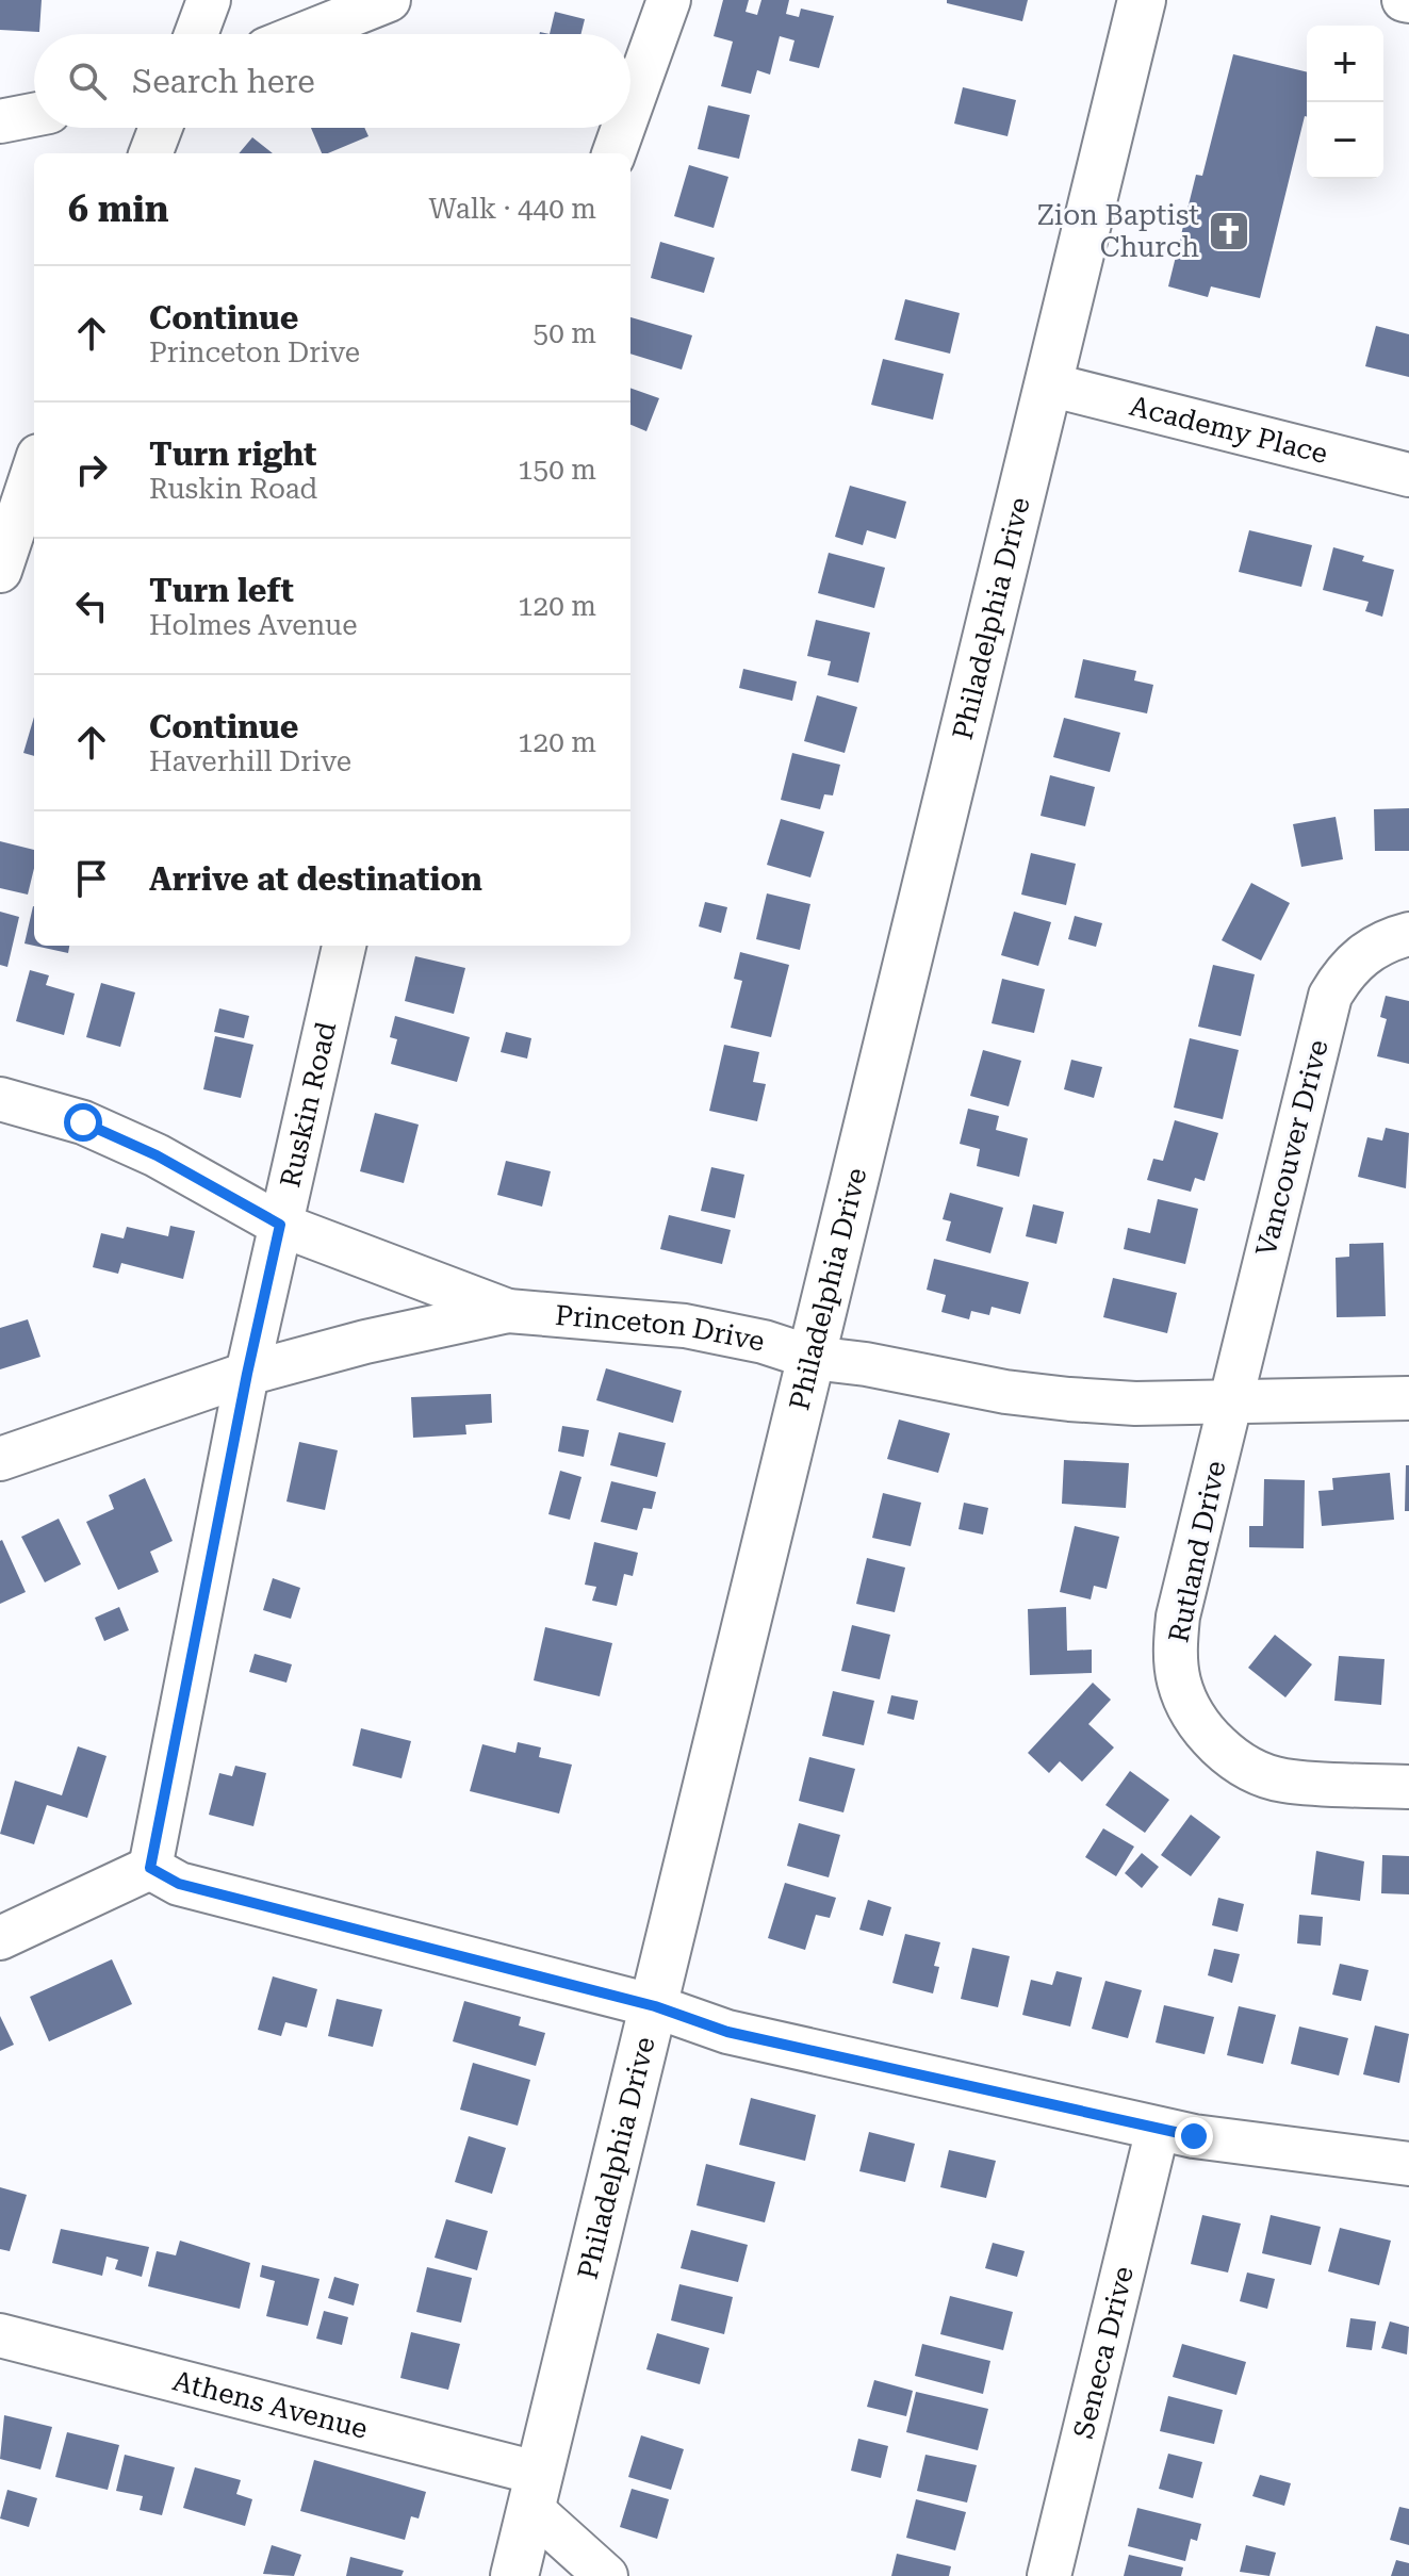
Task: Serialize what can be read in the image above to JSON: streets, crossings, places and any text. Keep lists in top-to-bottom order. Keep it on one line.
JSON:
{"streets":{"main road":["Philadelphia Drive"],"street":["Academy Place","Ruskin Road","Vancouver Drive","Princeton Drive","Rutland Drive","Seneca Drive","Athens Avenue"]},"crossings":[["Academy Place","Philadelphia Drive"],["Philadelphia Drive","Princeton Drive"],["Philadelphia Drive","Athens Avenue"],["Ruskin Road","Princeton Drive"],["Vancouver Drive","Princeton Drive"],["Vancouver Drive","Rutland Drive"],["Princeton Drive","Rutland Drive"]],"places":{"church":["Zion Baptist Church"]},"page":{"map_buttons":["+","−"],"search":"Search here","heading":["6 min","Walk · 440 m"],"list":[["Continue","Princeton Drive","50 m"],["Turn right","Ruskin Road","150 m"],["Turn left","Holmes Avenue","120 m"],["Continue","Haverhill Drive","120 m"],"Arrive at destination"]}}
